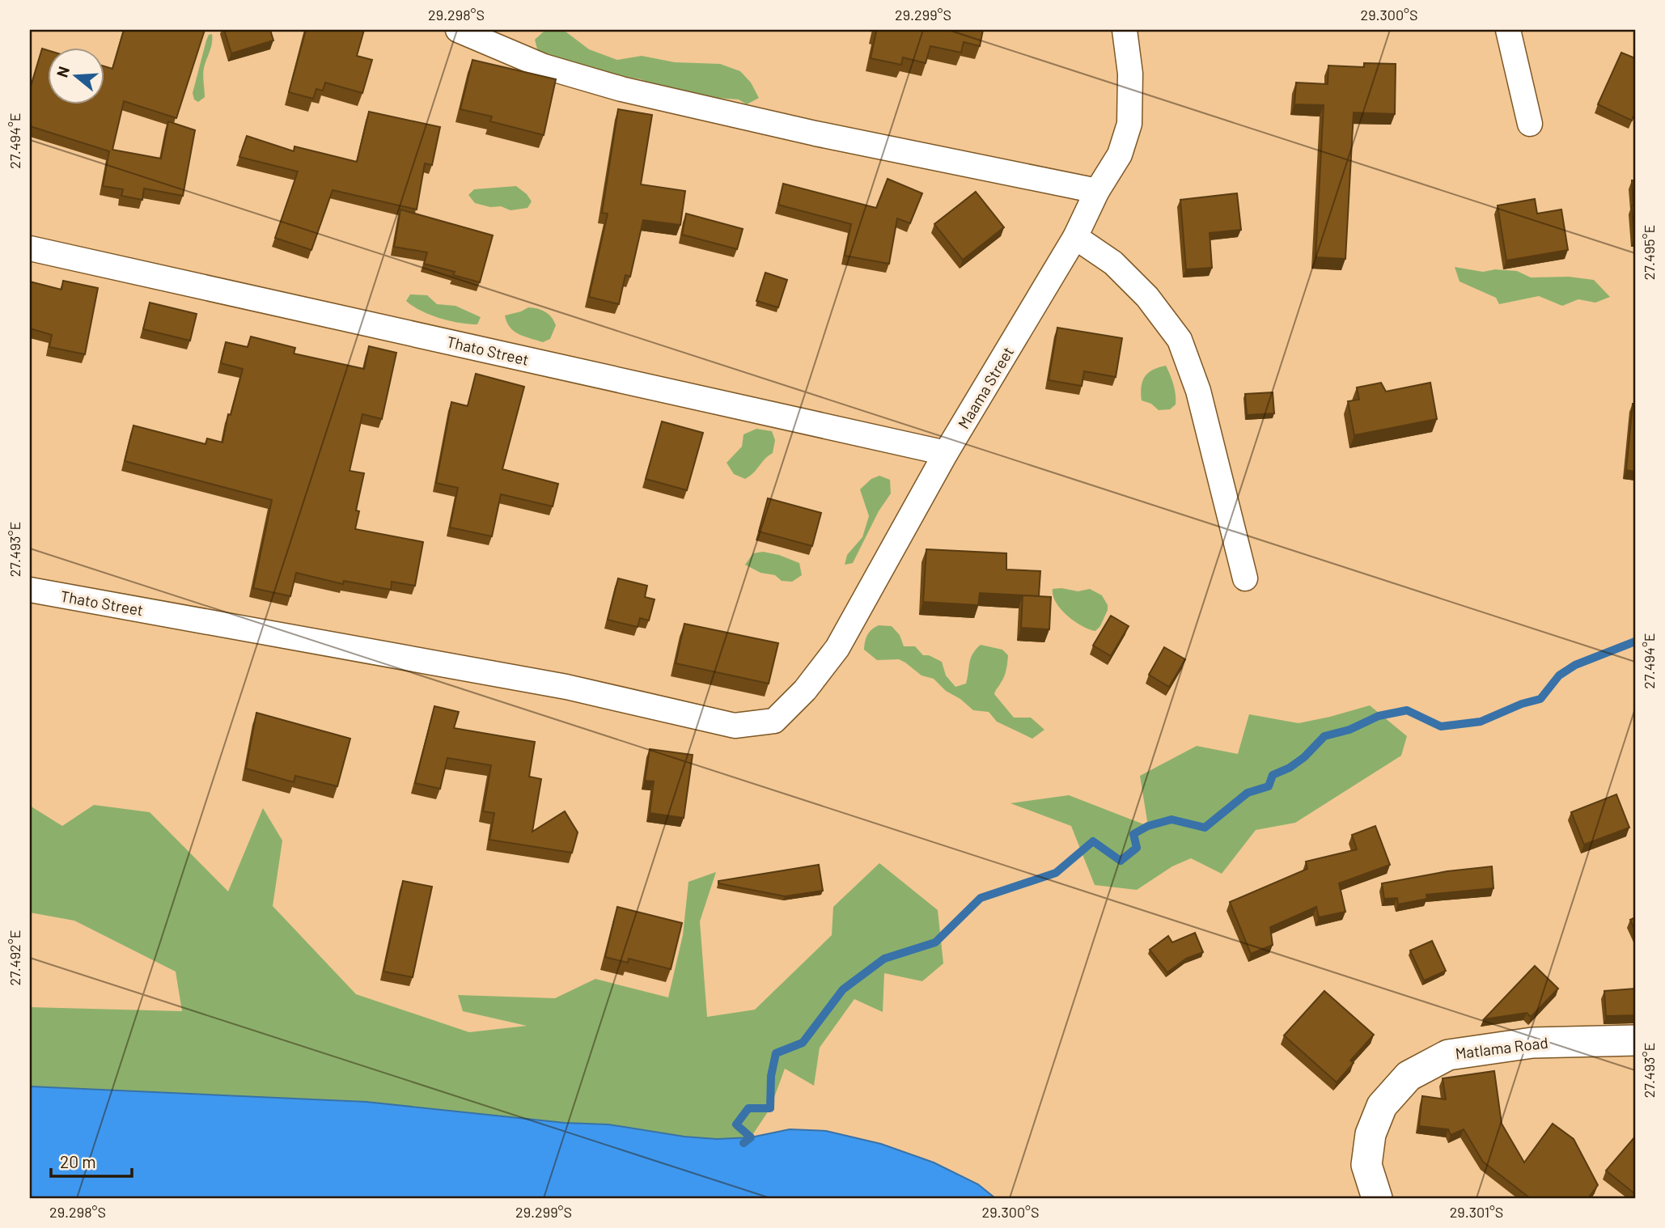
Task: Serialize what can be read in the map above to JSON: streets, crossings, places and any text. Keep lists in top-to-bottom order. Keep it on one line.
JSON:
{"streets":{"street":["Thato Street","Maama Street","Matlama Road"]},"crossings":[["Thato Street","Maama Street"]],"scale_bar":"20 m","north":"left","coordinates":["29.298°S","29.299°S","29.300°S","27.494°E","27.495°E","27.493°E","27.492°E","29.301°S"]}
